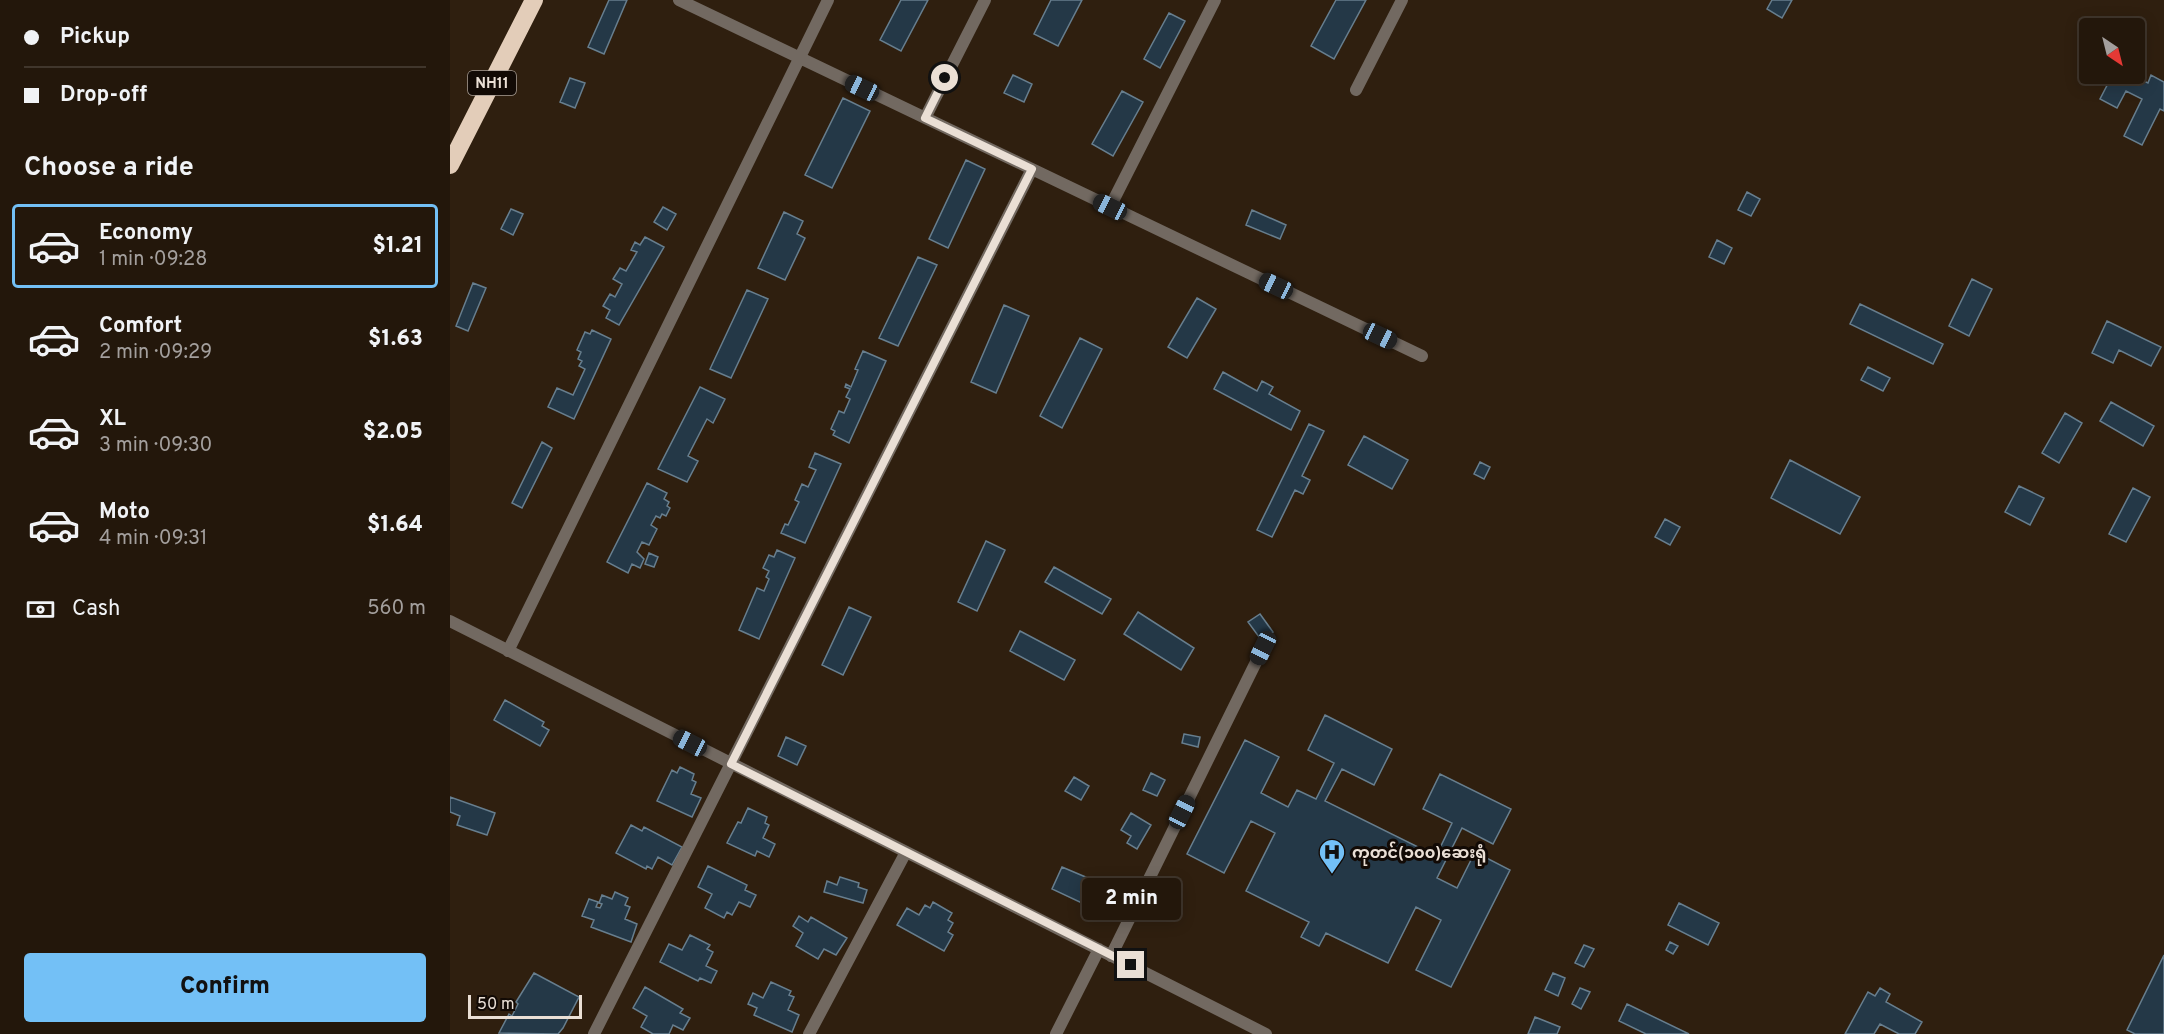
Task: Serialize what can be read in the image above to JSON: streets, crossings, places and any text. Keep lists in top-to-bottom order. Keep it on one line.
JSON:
{"streets":{"highway":["NH11"]},"places":{"hospital":["ကုတင်(၁၀၀)ဆေးရုံ"]},"scale_bar":"50 m","north":"bottom right","page":{"banner":["Pickup","Drop-off"],"heading":"Choose a ride","list":[{"name":"Economy","note":"1 min · 09:28","value":"$1.21"},{"name":"Comfort","note":"2 min · 09:29","value":"$1.63"},{"name":"XL","note":"3 min · 09:30","value":"$2.05"},{"name":"Moto","note":"4 min · 09:31","value":"$1.64"}],"pay":["Cash","560 m"],"bubble":"2 min","buttons":"Confirm","scale":"50 m"}}
